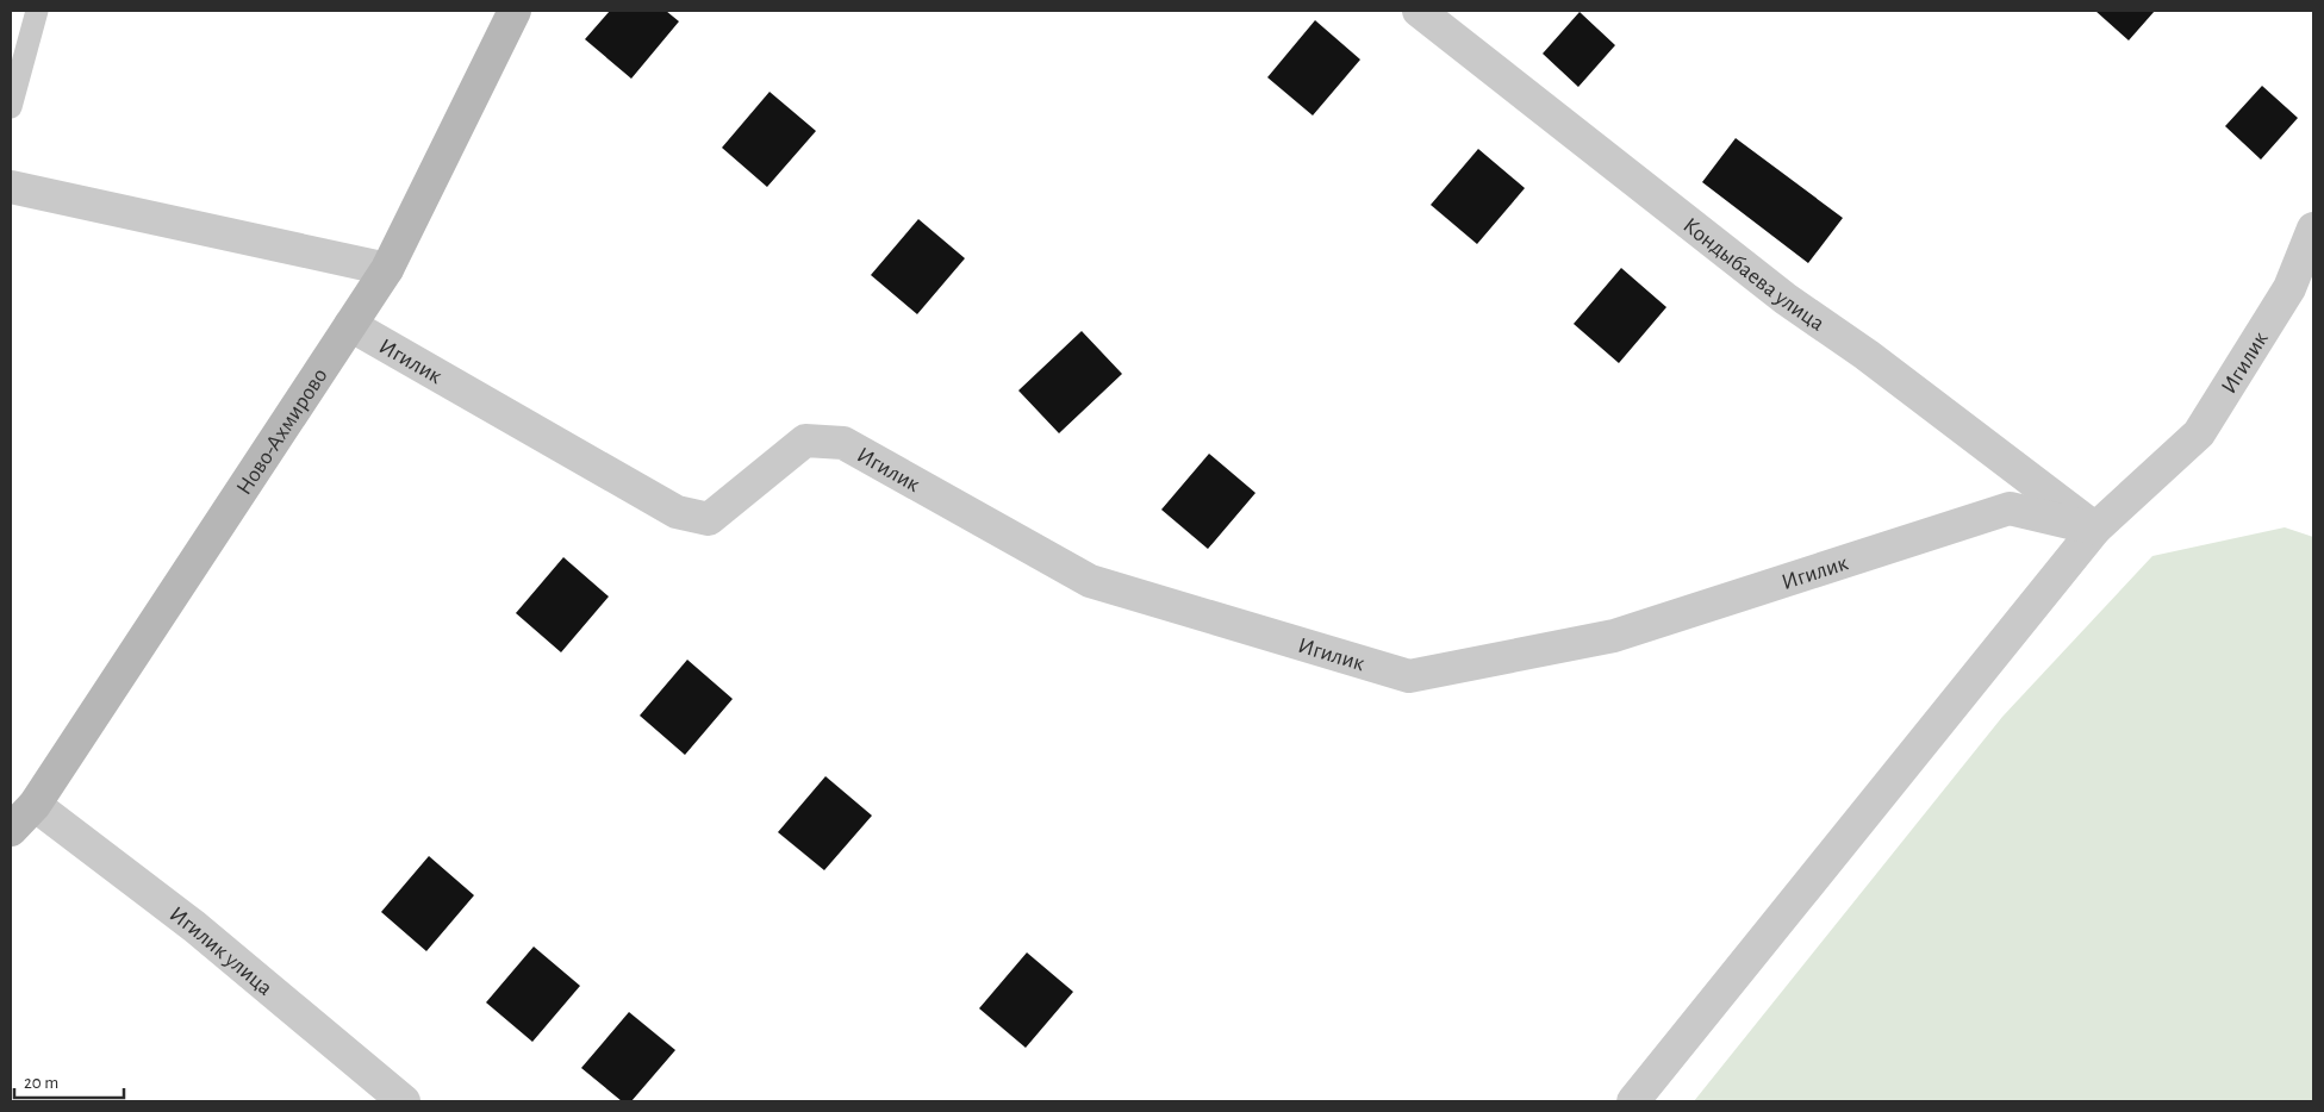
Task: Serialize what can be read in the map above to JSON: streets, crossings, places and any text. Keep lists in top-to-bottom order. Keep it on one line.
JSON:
{"streets":{"street":["Кондыбаева улица","Игилик","Ново-Ахмирово","Игилик улица"]},"crossings":[["Кондыбаева улица","Игилик"],["Игилик","Ново-Ахмирово"],["Ново-Ахмирово","Игилик улица"]],"scale_bar":"20 m"}
